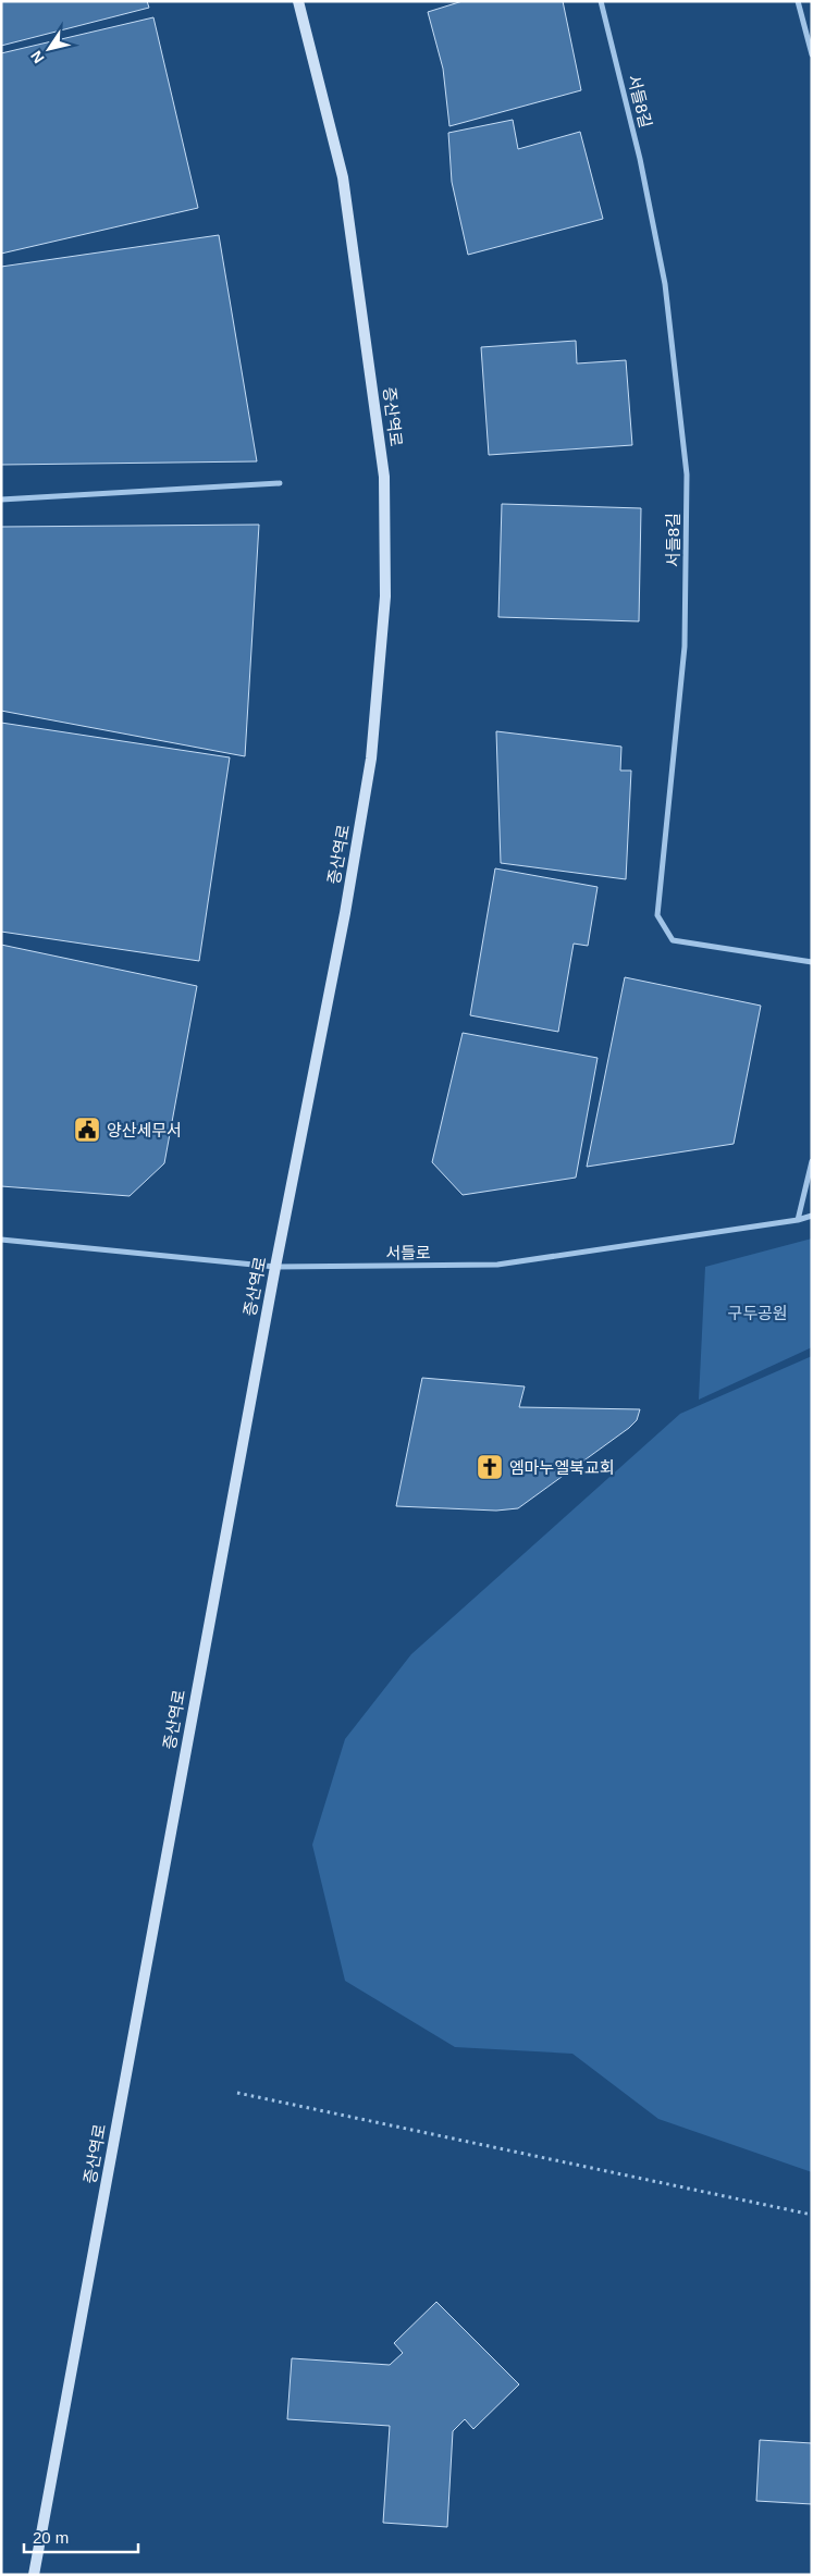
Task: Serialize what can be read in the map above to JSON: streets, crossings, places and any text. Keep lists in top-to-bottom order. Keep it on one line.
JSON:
{"streets":{"street":["서들8길","증산역로","서들로"]},"crossings":[["증산역로","서들로"]],"parks":["구두공원"],"places":{"public building":["양산세무서"],"church":["엠마누엘북교회"]},"scale_bar":"20 m","north":"bottom left"}
